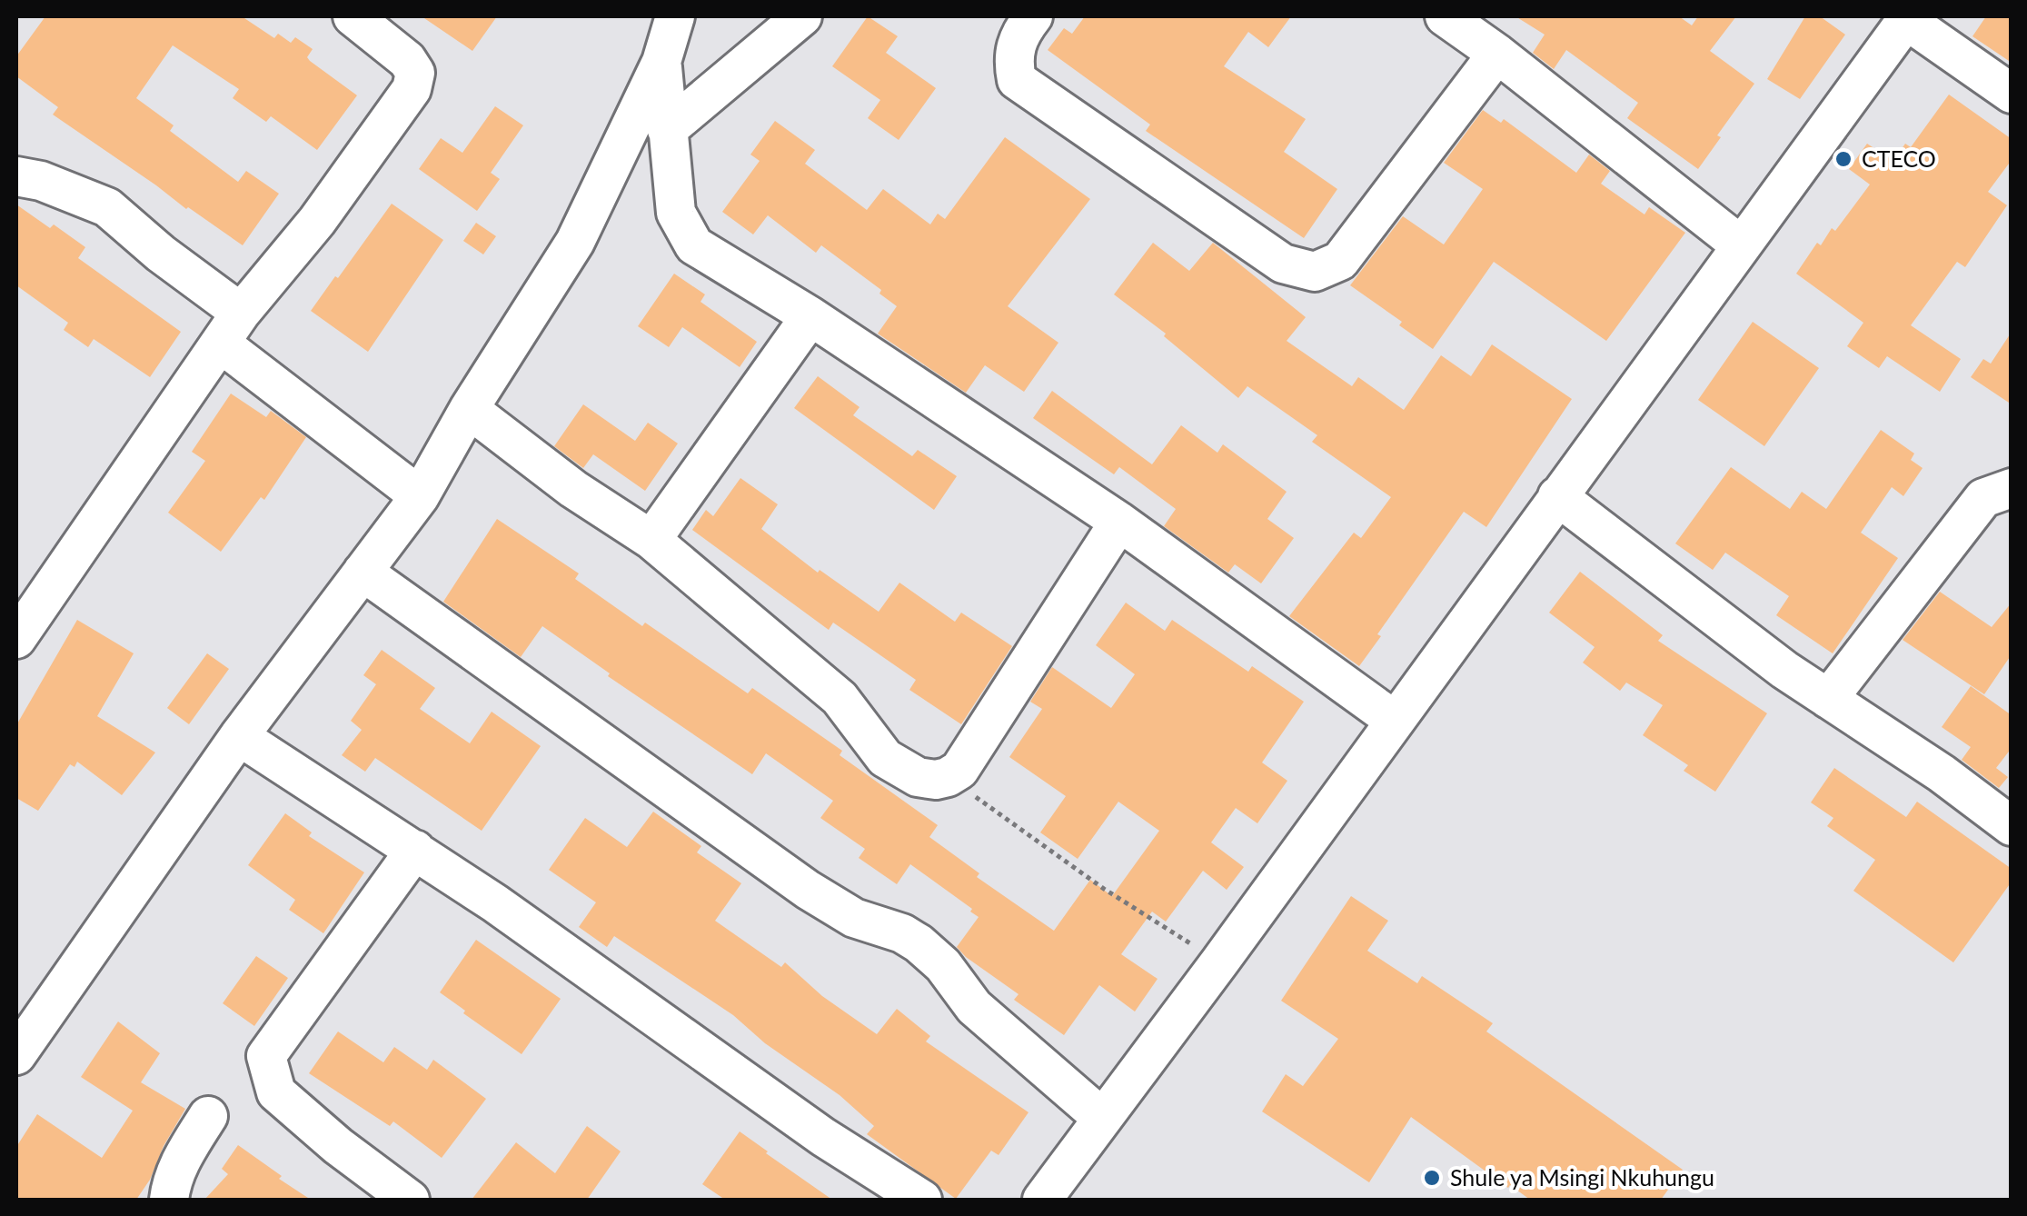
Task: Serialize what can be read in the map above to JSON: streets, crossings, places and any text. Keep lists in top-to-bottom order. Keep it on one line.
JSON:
{"places":["CTECO","Shule ya Msingi Nkuhungu"]}
